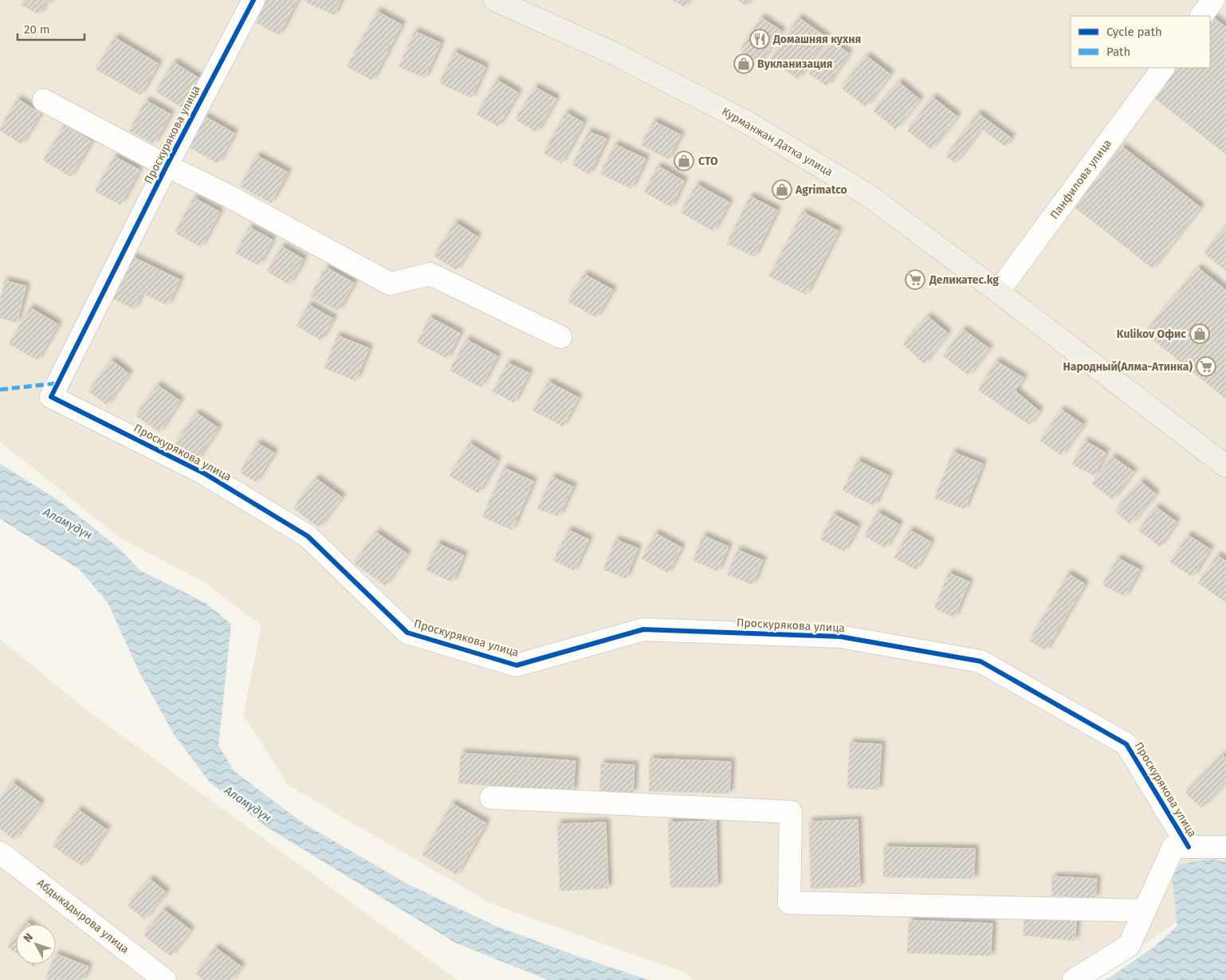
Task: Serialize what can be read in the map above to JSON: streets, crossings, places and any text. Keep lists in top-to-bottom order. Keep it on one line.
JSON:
{"streets":{"main road":["Курманжан Датка улица"],"street":["Проскурякова улица","Панфилова улица","Абдыкадырова улица"]},"crossings":[["Курманжан Датка улица","Панфилова улица"]],"water":["Аламүдүн"],"places":{"restaurant":["Домашняя кухня"],"shop":["Вукланизация","СТО","Agrimatco","Kulikov Офис"],"supermarket":["Деликатес.kg","Народный(Алма-Атинка)"]},"legend":["Cycle path","Path"],"scale_bar":"20 m","north":"top left"}
